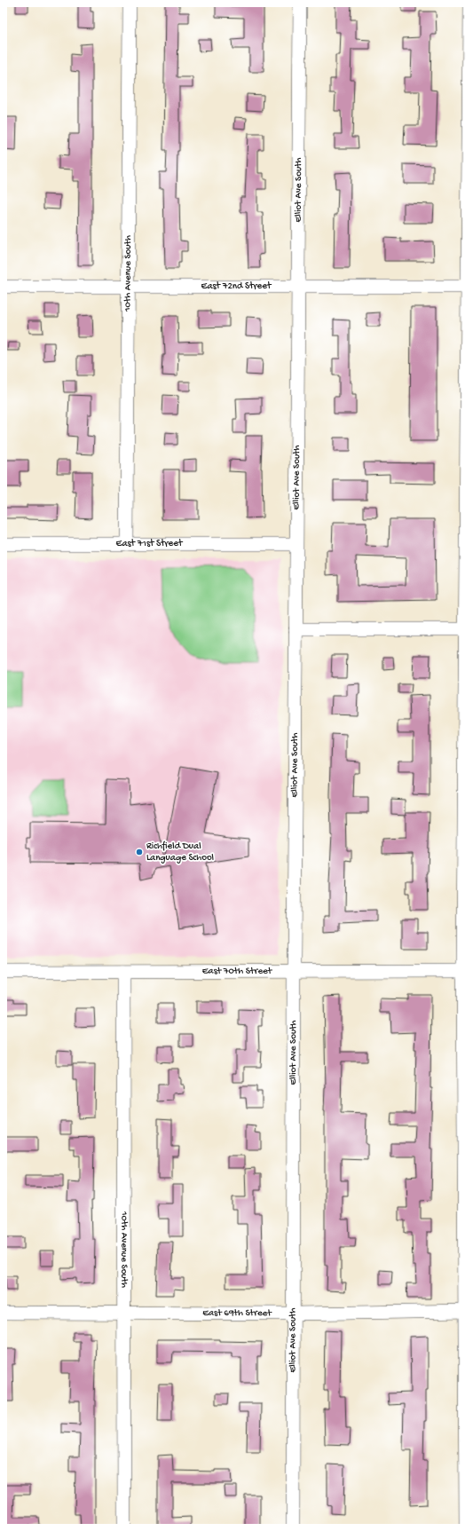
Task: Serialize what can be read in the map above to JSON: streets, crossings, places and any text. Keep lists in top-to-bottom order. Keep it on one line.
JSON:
{"streets":{"street":["Elliot Ave South","10th Avenue South","East 72nd Street","East 71st Street","East 70th Street","East 69th Street"]},"crossings":[["Elliot Ave South","East 72nd Street"],["Elliot Ave South","East 71st Street"],["Elliot Ave South","East 70th Street"],["Elliot Ave South","East 69th Street"],["10th Avenue South","East 72nd Street"],["10th Avenue South","East 71st Street"],["10th Avenue South","East 70th Street"],["10th Avenue South","East 69th Street"]],"places":["Richfield Dual Language School"]}
